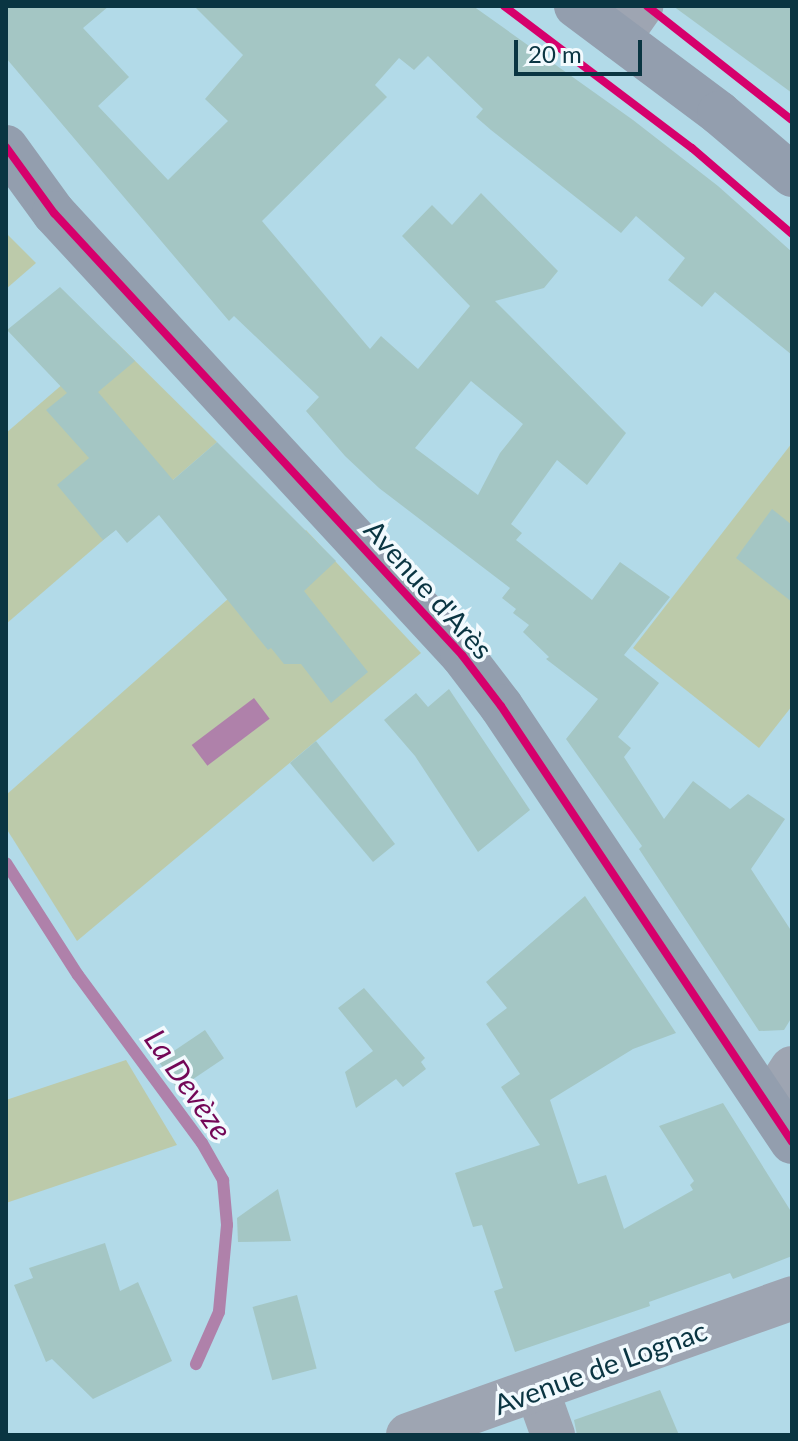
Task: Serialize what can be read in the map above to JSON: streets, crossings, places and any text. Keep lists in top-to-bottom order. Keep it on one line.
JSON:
{"streets":{"main road":["Avenue d'Arès"],"street":["Avenue de Lognac"]},"water":["La Devèze"],"scale_bar":"20 m"}
